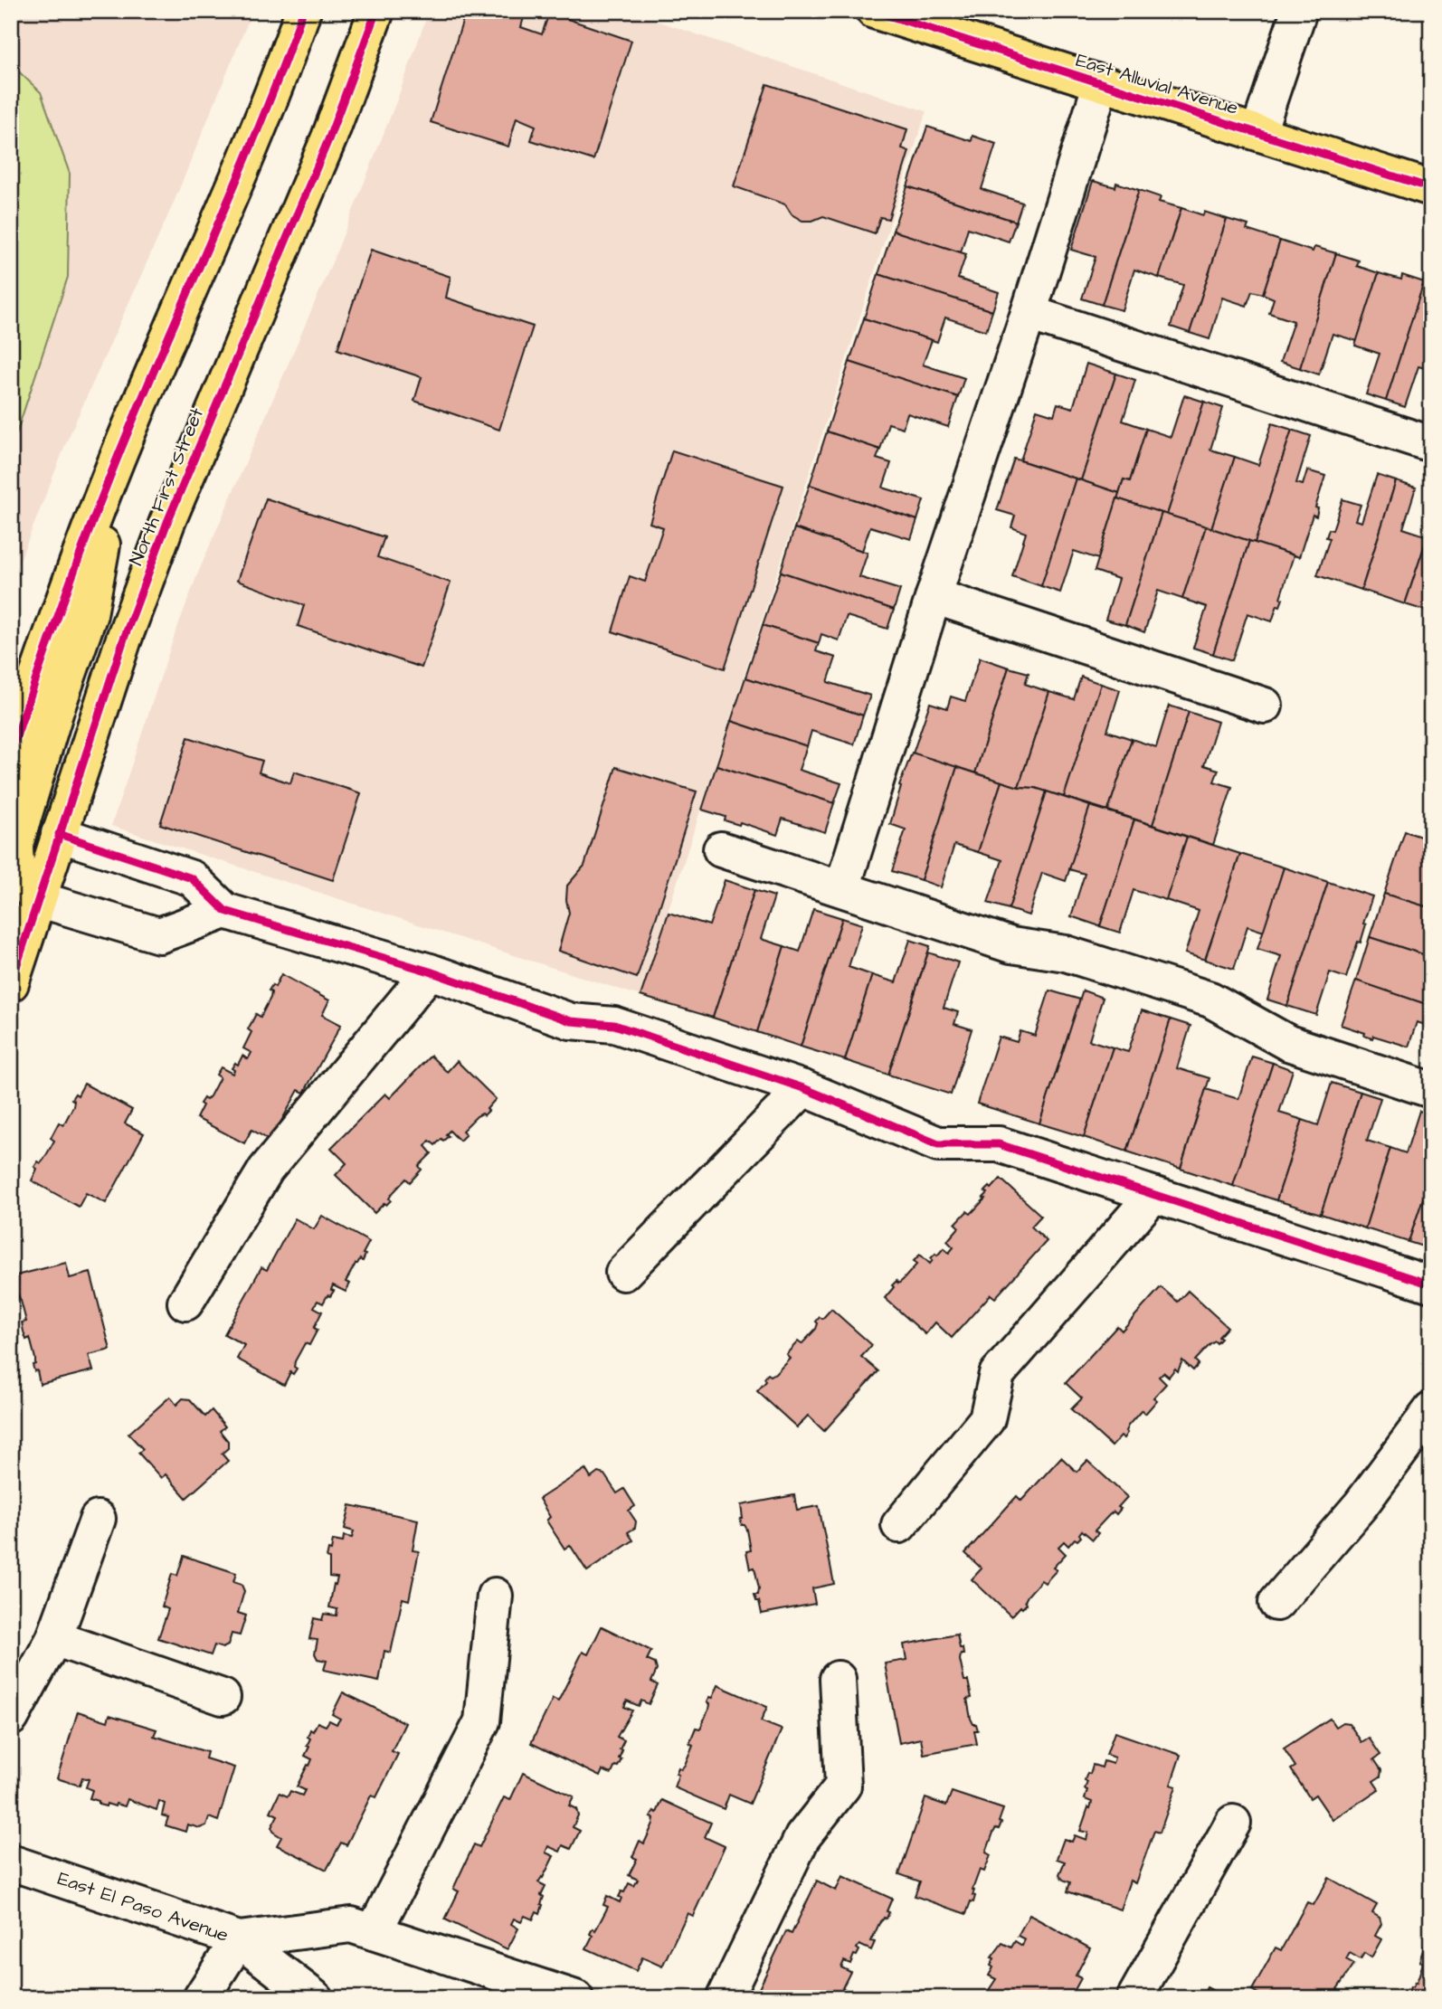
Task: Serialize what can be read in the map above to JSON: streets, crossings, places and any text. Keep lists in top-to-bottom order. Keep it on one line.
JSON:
{"streets":{"main road":["East Alluvial Avenue","North First Street"],"street":["East El Paso Avenue"]}}
